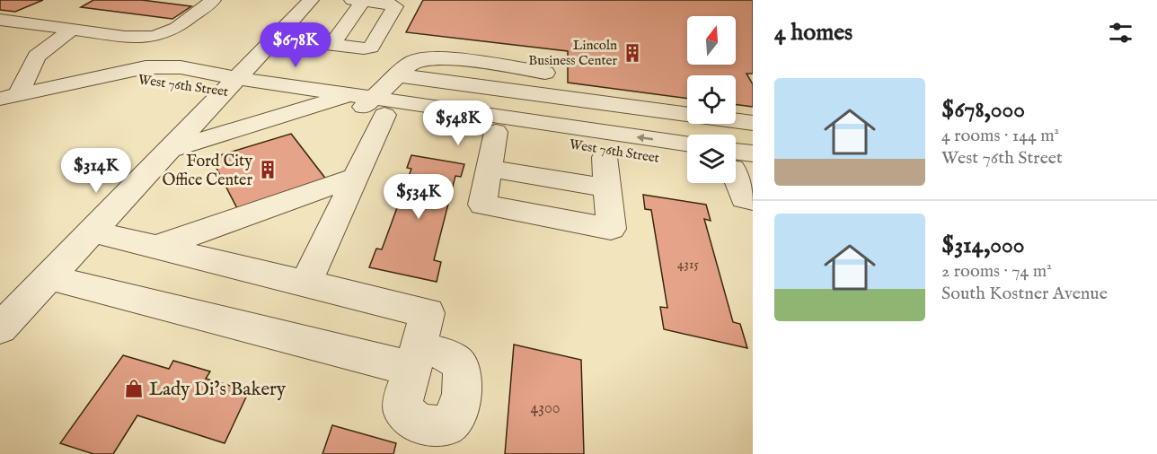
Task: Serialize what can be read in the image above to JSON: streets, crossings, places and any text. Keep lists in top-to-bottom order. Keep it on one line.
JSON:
{"streets":{"street":["West 76th Street"]},"places":{"building":["Lincoln Business Center","Ford City Office Center"],"shop":["Lady Di’s Bakery"]},"house_numbers":["4315","4300"],"north":"top","page":{"heading":"4 homes","price":["$678K","$548K","$314K","$534K"],"list":[{"name":"$678,000","note":"4 rooms · 144 m² · West 76th Street"},{"name":"$314,000","note":"2 rooms · 74 m² · South Kostner Avenue"}]}}
